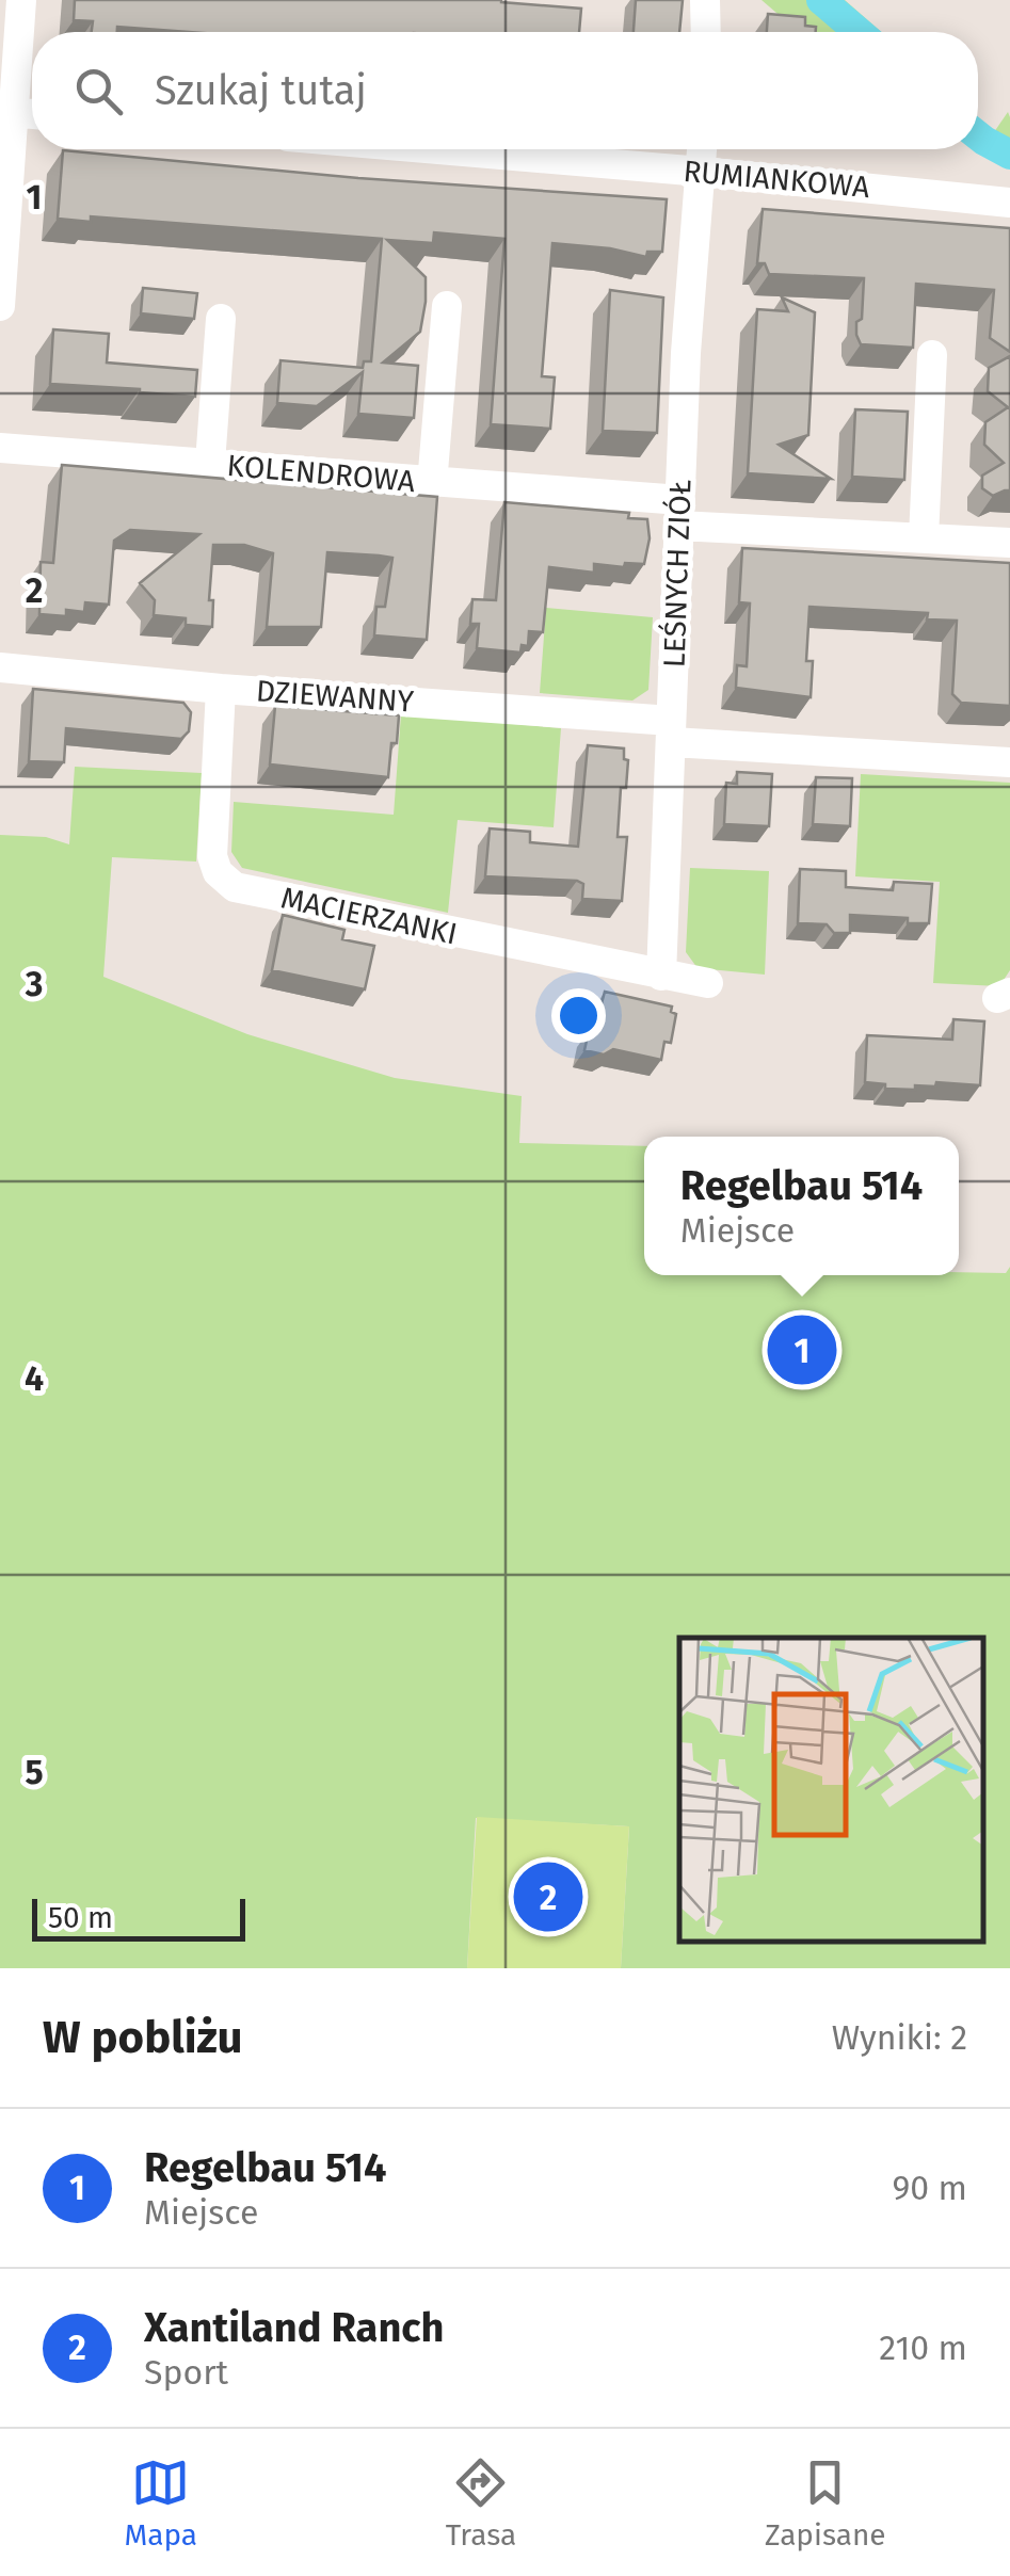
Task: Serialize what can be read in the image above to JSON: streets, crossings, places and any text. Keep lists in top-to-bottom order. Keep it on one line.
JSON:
{"streets":{"street":["RUMIANKOWA","KOLENDROWA","LEŚNYCH ZIÓŁ","DZIEWANNY","MACIERZANKI"]},"crossings":[["RUMIANKOWA","LEŚNYCH ZIÓŁ"],["KOLENDROWA","LEŚNYCH ZIÓŁ"],["LEŚNYCH ZIÓŁ","DZIEWANNY"],["LEŚNYCH ZIÓŁ","MACIERZANKI"],["DZIEWANNY","MACIERZANKI"]],"scale_bar":"50 m","page":{"search":"Szukaj tutaj","popup":["Regelbau 514","Miejsce"],"pins":["1","2"],"scale":"50 m","heading":["W pobliżu","Wyniki: 2"],"list":[{"mark":"1","name":"Regelbau 514","note":"Miejsce","value":"90 m"},{"mark":"2","name":"Xantiland Ranch","note":"Sport","value":"210 m"}],"nav":["Mapa","Trasa","Zapisane"]},"grid":{"rows":["1","2","3","4","5"]}}
